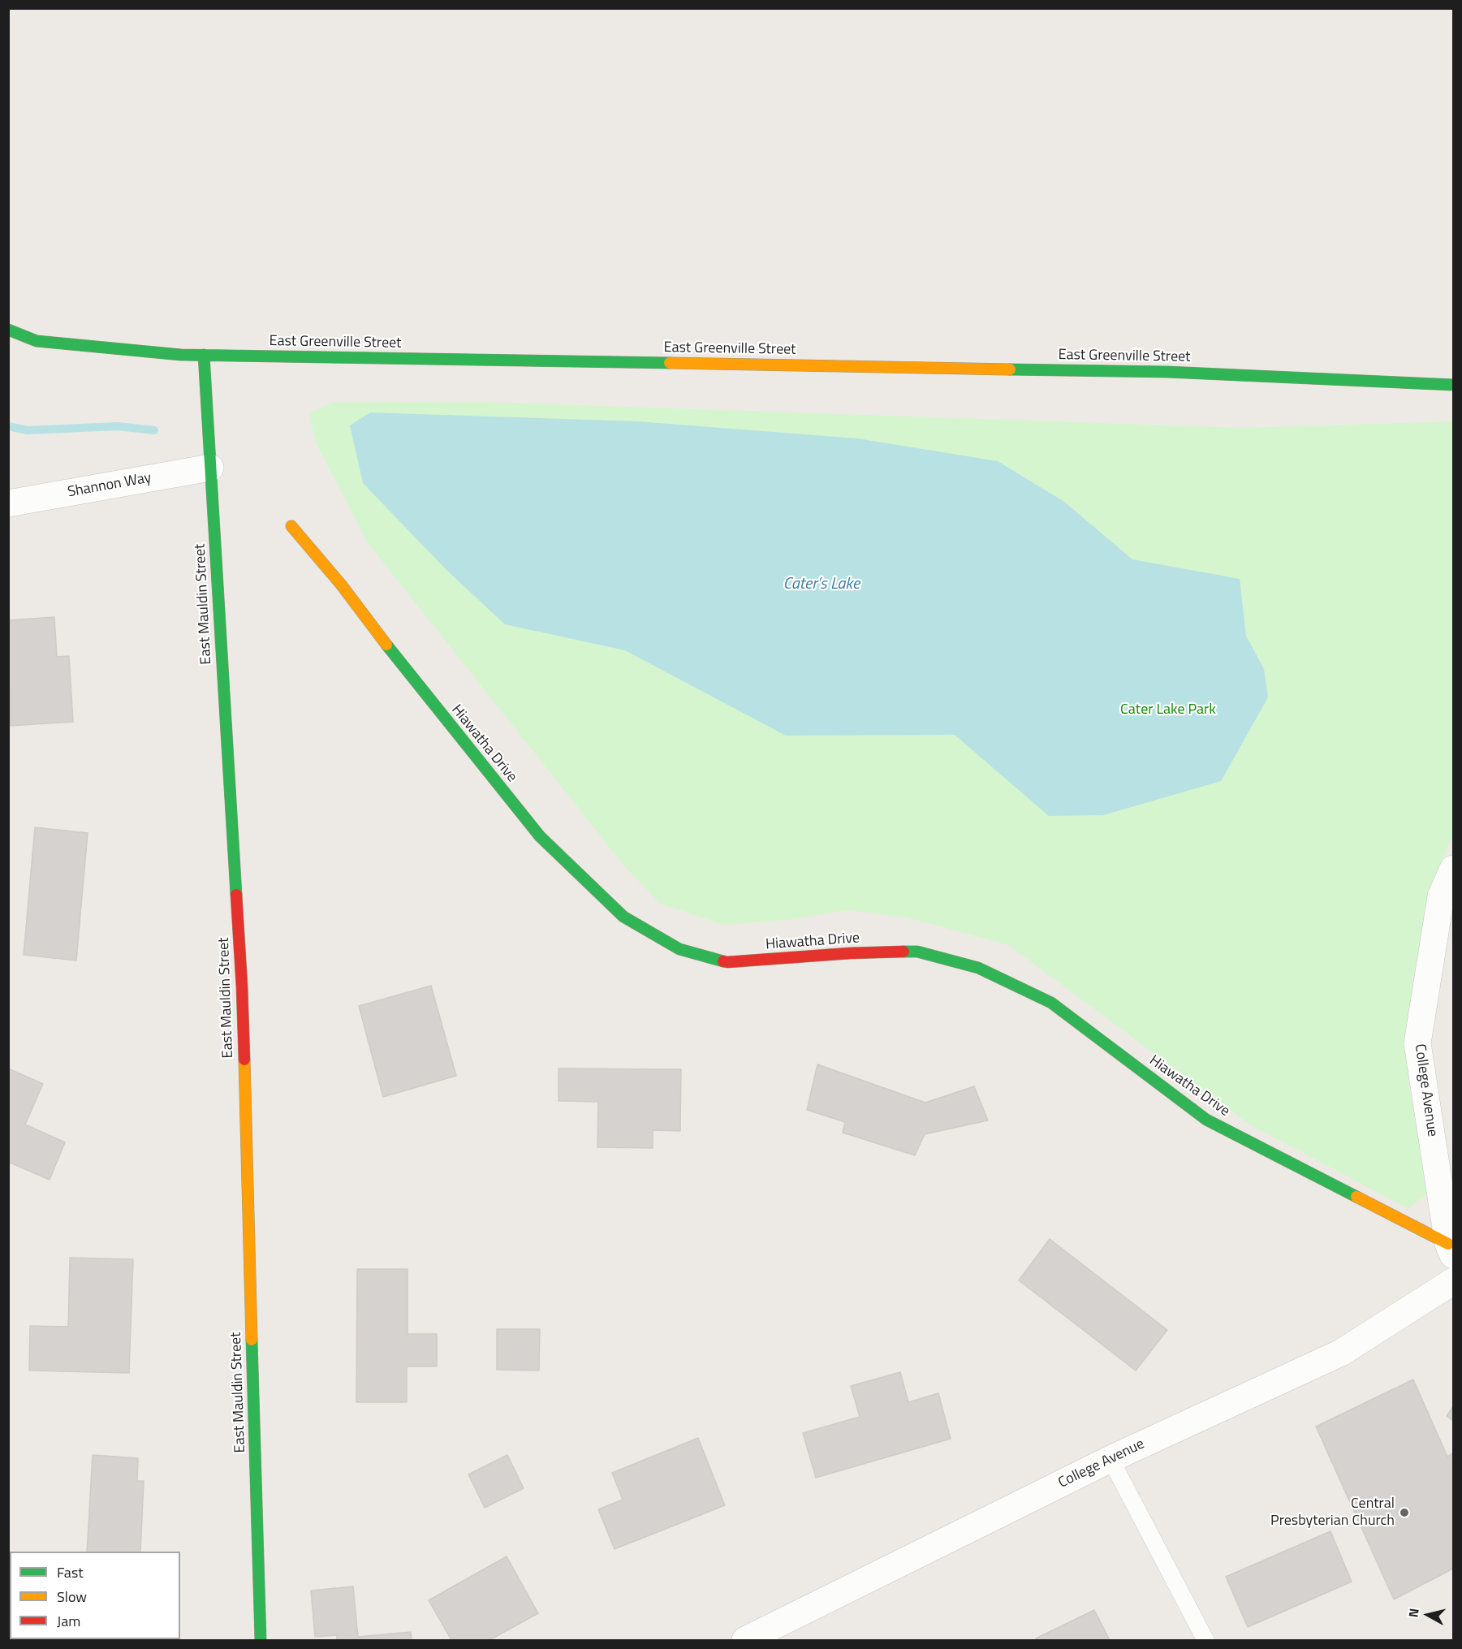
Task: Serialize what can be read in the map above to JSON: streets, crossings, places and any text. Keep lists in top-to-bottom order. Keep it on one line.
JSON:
{"streets":{"street":["East Greenville Street","Shannon Way","East Mauldin Street","Hiawatha Drive","College Avenue"]},"crossings":[["East Greenville Street","East Mauldin Street"],["Shannon Way","East Mauldin Street"],["Hiawatha Drive","College Avenue"]],"water":["Cater’s Lake"],"parks":["Cater Lake Park"],"places":["Central Presbyterian Church"],"legend":["Fast","Slow","Jam"],"north":"left"}
